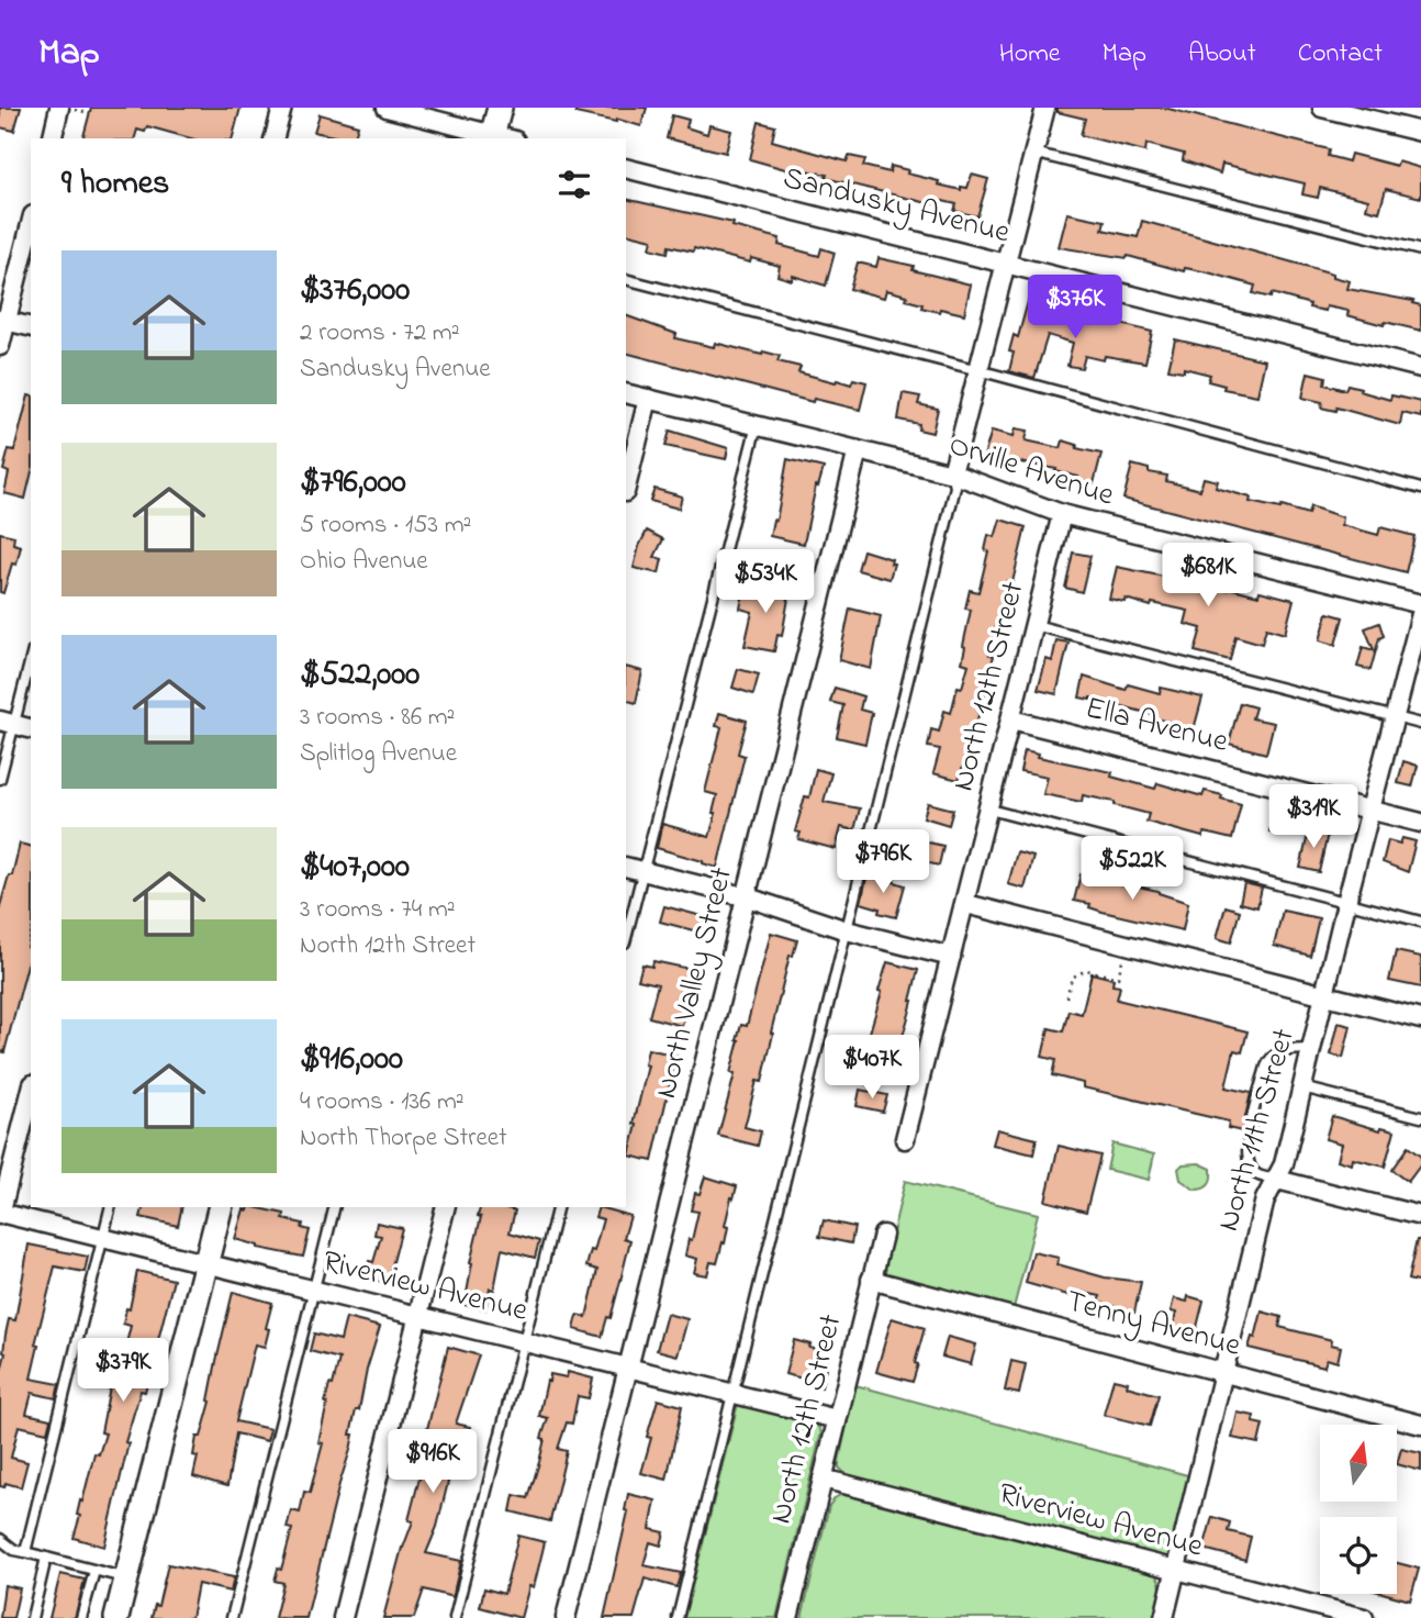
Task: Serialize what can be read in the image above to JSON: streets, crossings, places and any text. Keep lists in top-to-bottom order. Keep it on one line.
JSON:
{"streets":{"street":["Sandusky Avenue","Orville Avenue","North 12th Street","Ella Avenue","North Valley Street","North 11th Street","Riverview Avenue","Tenny Avenue"]},"crossings":[["Orville Avenue","North 12th Street"],["Orville Avenue","North Valley Street"],["North 12th Street","Ella Avenue"],["North 12th Street","Riverview Avenue"],["North 12th Street","Tenny Avenue"],["Ella Avenue","North 11th Street"],["North Valley Street","Riverview Avenue"],["North 11th Street","Riverview Avenue"],["North 11th Street","Tenny Avenue"]],"north":"top","page":{"header":"Map","nav":["Home","Map","About","Contact"],"heading":"9 homes","list":[{"name":"$376,000","note":"2 rooms · 72 m² · Sandusky Avenue"},{"name":"$796,000","note":"5 rooms · 153 m² · Ohio Avenue"},{"name":"$522,000","note":"3 rooms · 86 m² · Splitlog Avenue"},{"name":"$407,000","note":"3 rooms · 74 m² · North 12th Street"},{"name":"$916,000","note":"4 rooms · 136 m² · North Thorpe Street"}],"price":["$376K","$681K","$534K","$319K","$796K","$522K","$407K","$379K","$916K"]}}
